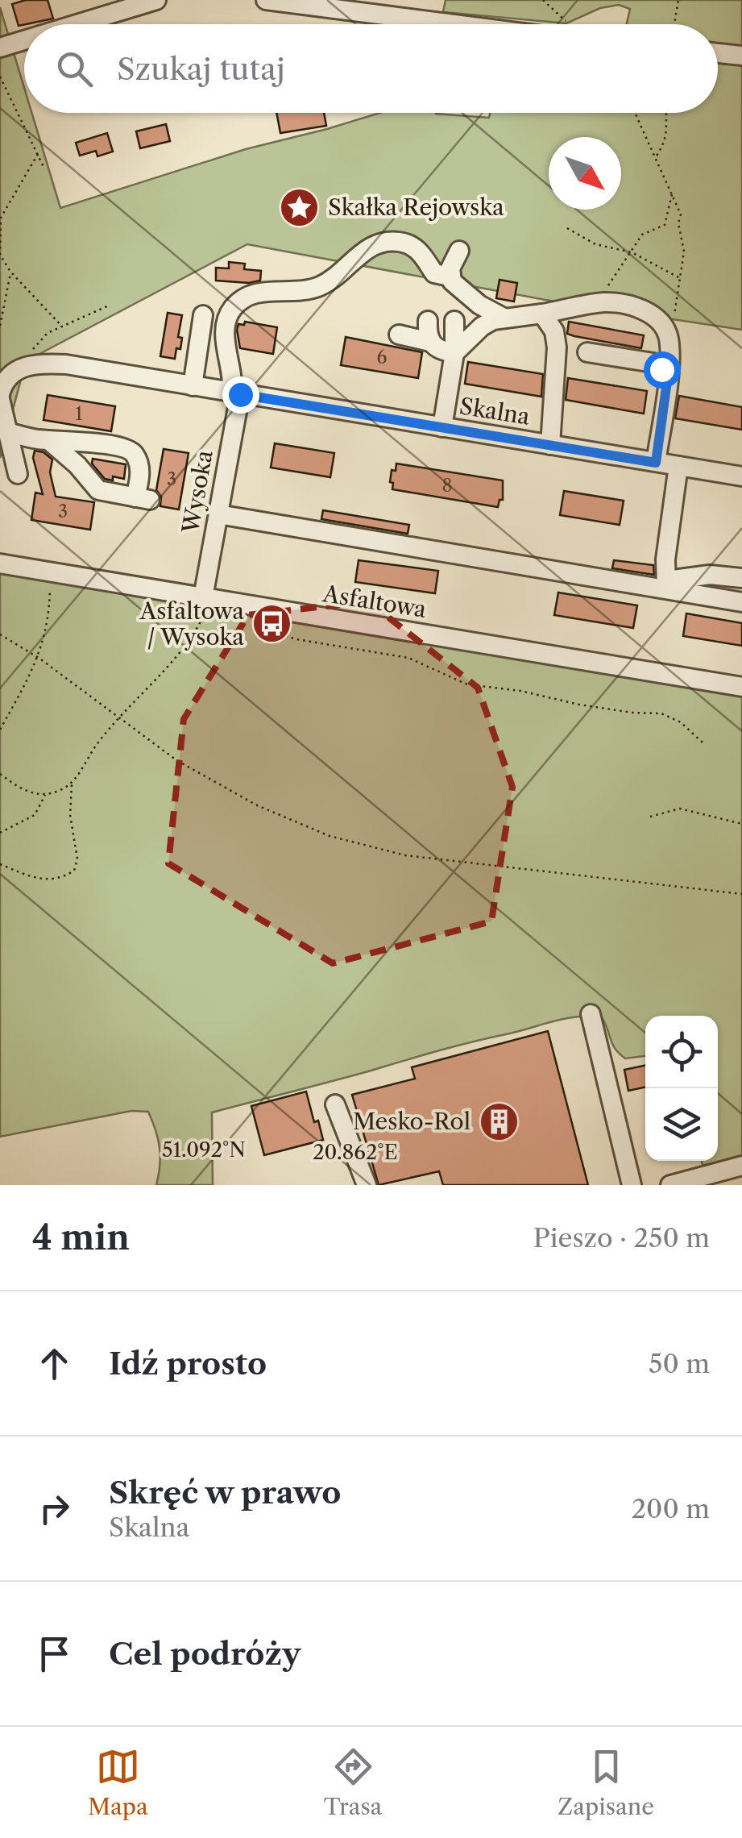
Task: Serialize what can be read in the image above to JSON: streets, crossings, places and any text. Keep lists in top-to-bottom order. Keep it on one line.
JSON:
{"streets":{"street":["Skalna","Wysoka","Asfaltowa"]},"crossings":[["Skalna","Wysoka"],["Wysoka","Asfaltowa"]],"places":{"place":["Skałka Rejowska"],"bus stop":["Asfaltowa / Wysoka"],"building":["Mesko-Rol"]},"house_numbers":["6","1","3","8","3"],"north":"bottom right","page":{"search":"Szukaj tutaj","heading":["4 min","Pieszo · 250 m"],"list":[["Idź prosto","50 m"],["Skręć w prawo","Skalna","200 m"],"Cel podróży"],"nav":["Mapa","Trasa","Zapisane"]},"coordinates":["51.092°N","20.862°E"]}
